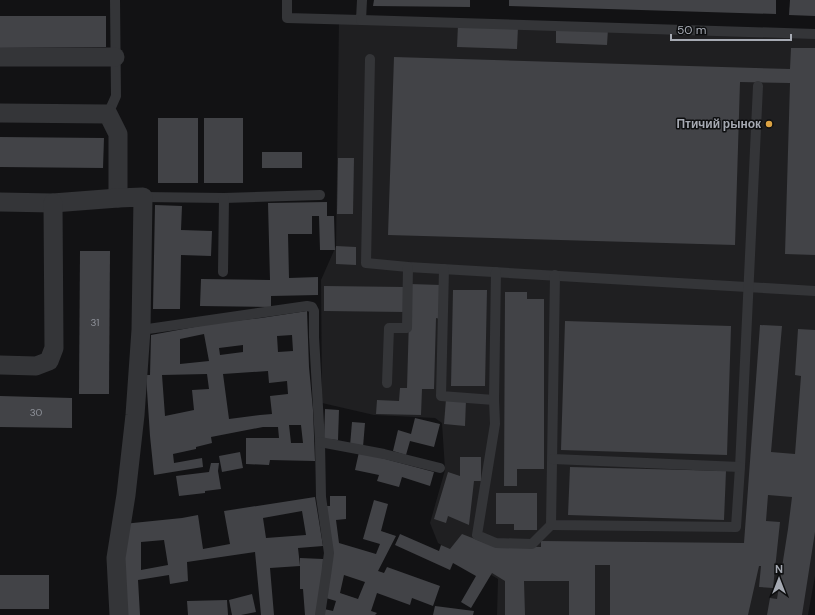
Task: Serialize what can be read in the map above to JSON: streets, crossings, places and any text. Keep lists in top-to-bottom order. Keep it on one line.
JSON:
{"places":["Птичий рынок"],"house_numbers":["31","30"],"scale_bar":"50 m","north":"top"}
